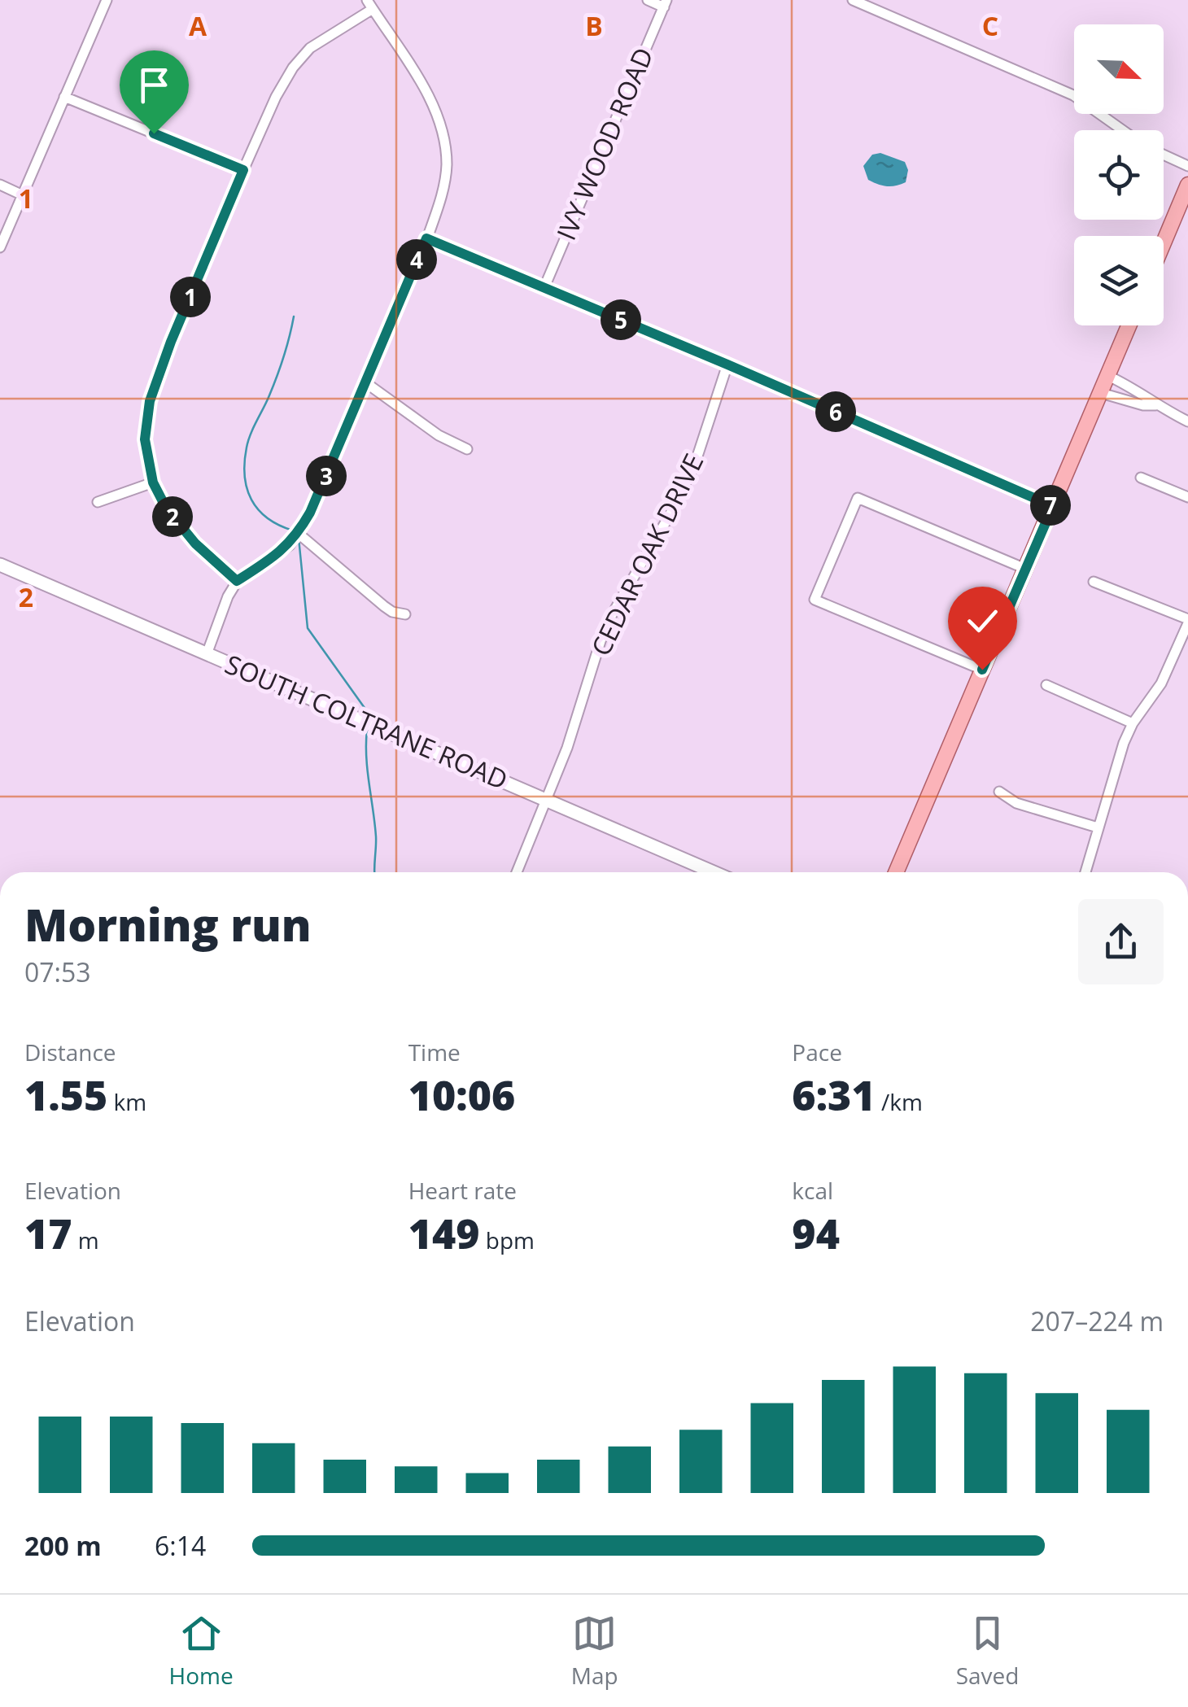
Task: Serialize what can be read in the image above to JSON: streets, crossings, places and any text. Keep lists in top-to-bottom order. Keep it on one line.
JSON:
{"streets":{"main road":["SOUTH COLTRANE ROAD"],"street":["IVY WOOD ROAD","CEDAR OAK DRIVE"]},"crossings":[["CEDAR OAK DRIVE","SOUTH COLTRANE ROAD"]],"north":"bottom right","page":{"pins":["4","1","5","6","3","7","2"],"heading":["Morning run","07:53"],"stats":[["Distance","1.55 km"],["Time","10:06"],["Pace","6:31 /km"],["Elevation","17 m"],["Heart rate","149 bpm"],["kcal","94"]],"chart":["Elevation","207–224 m"],"list":[{"name":"200 m","note":"6:14"}],"tabs":["Home","Map","Saved"]},"grid":{"columns":["A","B","C"],"rows":["1","2"]}}
